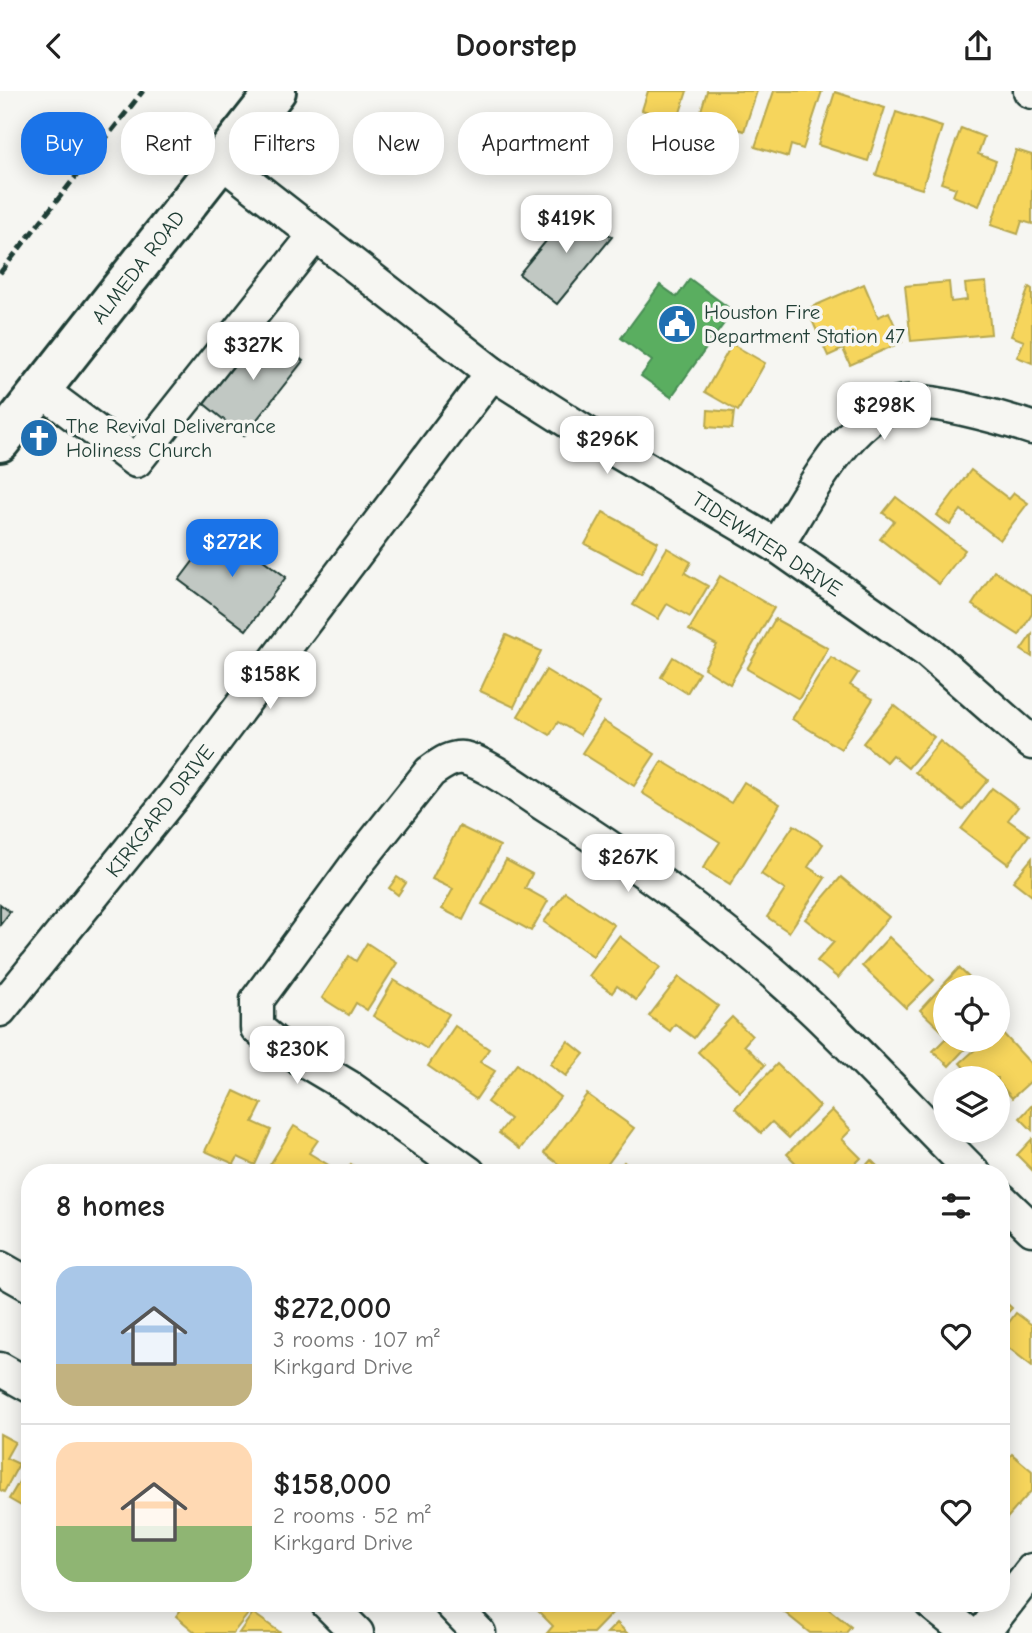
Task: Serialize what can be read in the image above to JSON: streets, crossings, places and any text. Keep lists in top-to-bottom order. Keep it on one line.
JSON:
{"streets":{"main road":["ALMEDA ROAD"],"street":["TIDEWATER DRIVE","KIRKGARD DRIVE"]},"crossings":[["ALMEDA ROAD","TIDEWATER DRIVE"],["TIDEWATER DRIVE","KIRKGARD DRIVE"]],"places":{"public building":["Houston Fire Department Station 47"],"church":["The Revival Deliverance Holiness Church"]},"page":{"header":"Doorstep","chip":["Buy","Rent","Filters","New","Apartment","House"],"price":["$419K","$327K","$298K","$296K","$272K","$158K","$267K","$230K"],"heading":"8 homes","list":[{"name":"$272,000","note":"3 rooms · 107 m² · Kirkgard Drive"},{"name":"$158,000","note":"2 rooms · 52 m² · Kirkgard Drive"}]}}
